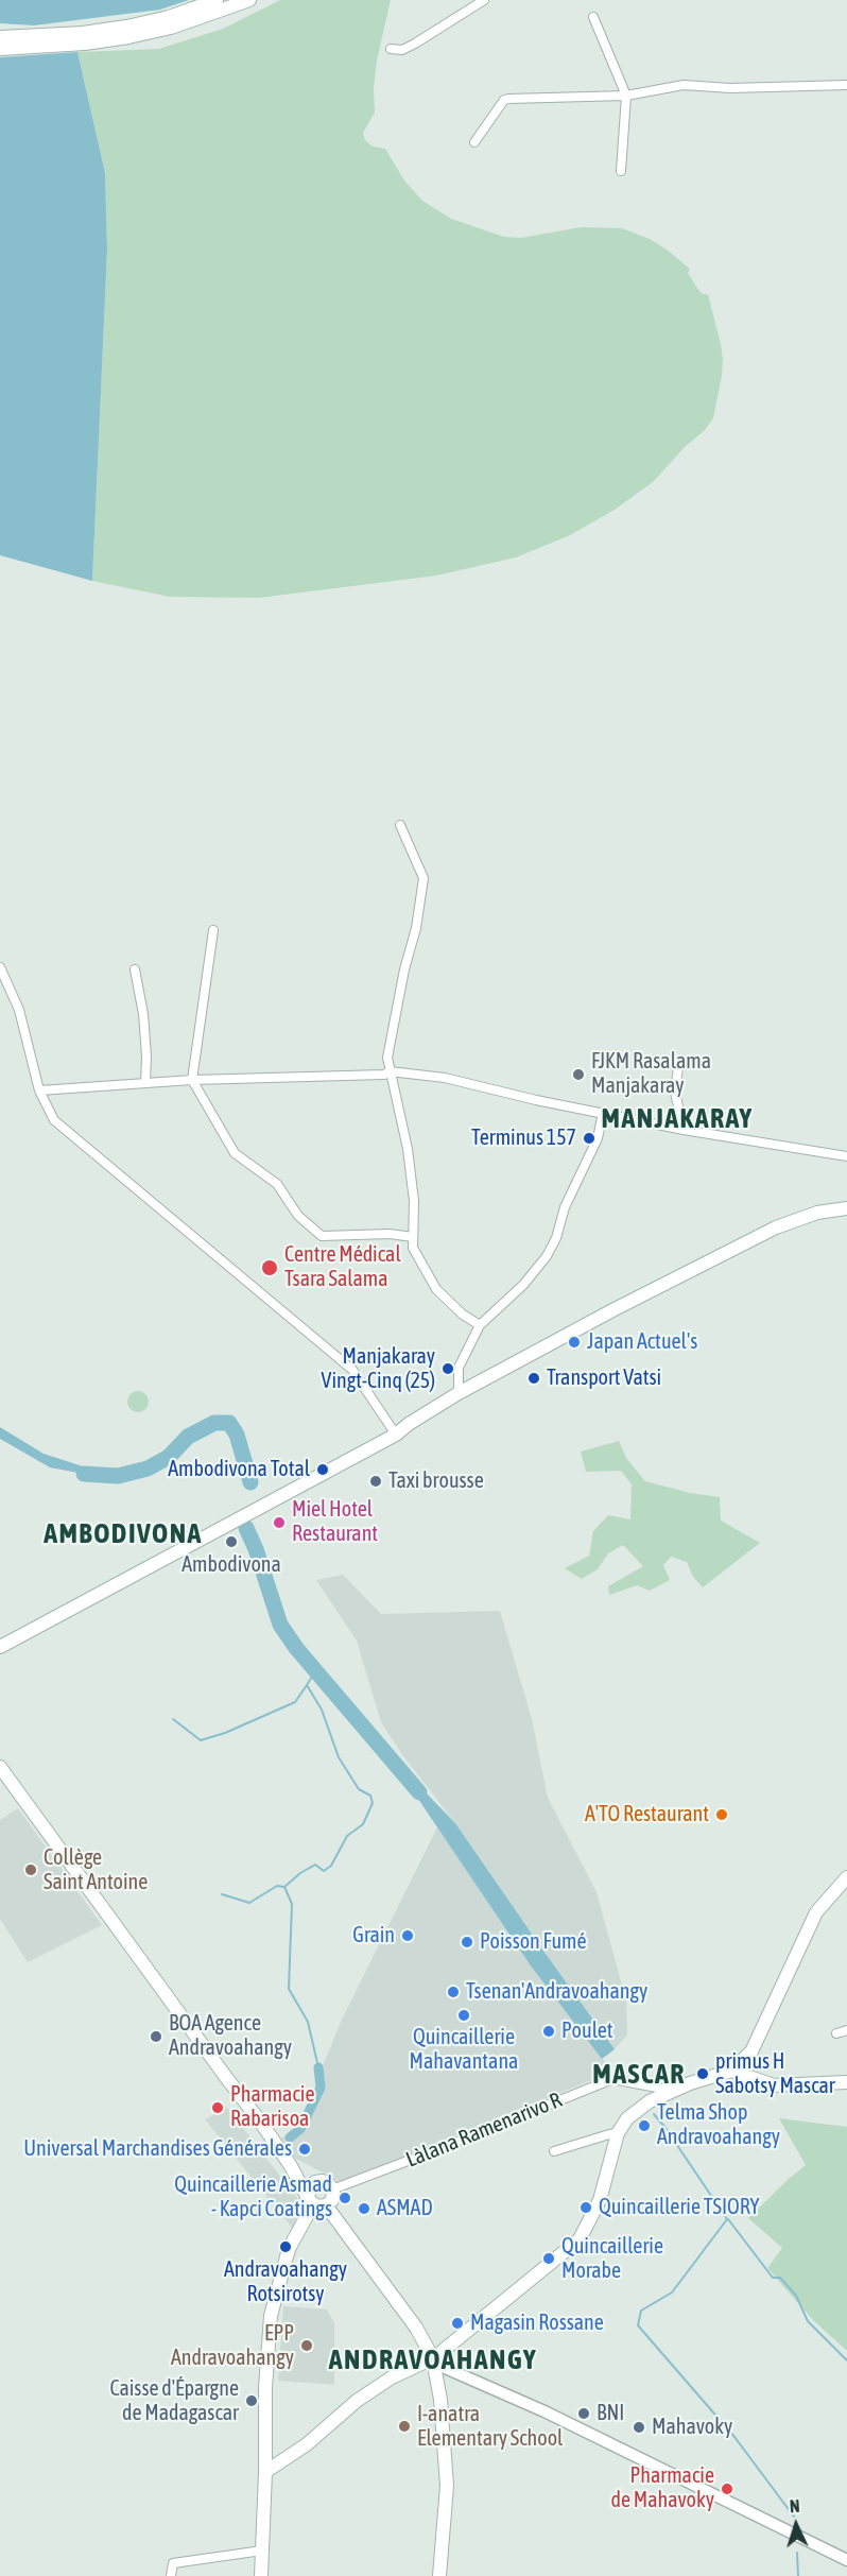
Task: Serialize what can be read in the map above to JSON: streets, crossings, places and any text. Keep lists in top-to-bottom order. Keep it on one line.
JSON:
{"streets":{"street":["Làlana Ramenarivo R"]},"districts":["MANJAKARAY","AMBODIVONA","MASCAR","ANDRAVOAHANGY"],"places":["FJKM Rasalama Manjakaray","Terminus 157","Centre Médical Tsara Salama","Japan Actuel's","Manjakaray Vingt-Cinq (25)","Transport Vatsi","Ambodivona Total","Taxi brousse","Miel Hotel Restaurant","Ambodivona","A'TO Restaurant","Collège Saint Antoine","Grain","Poisson Fumé","Tsenan'Andravoahangy","Quincaillerie Mahavantana","Poulet","BOA Agence Andravoahangy","primus H Sabotsy Mascar","Pharmacie Rabarisoa","Telma Shop Andravoahangy","Universal Marchandises Générales","Quincaillerie Asmad - Kapci Coatings","Quincaillerie TSIORY","ASMAD","Andravoahangy Rotsirotsy","Quincaillerie Morabe","Magasin Rossane","EPP Andravoahangy","Caisse d'Épargne de Madagascar","BNI","I-anatra Elementary School","Mahavoky","Pharmacie de Mahavoky"],"north":"top"}
